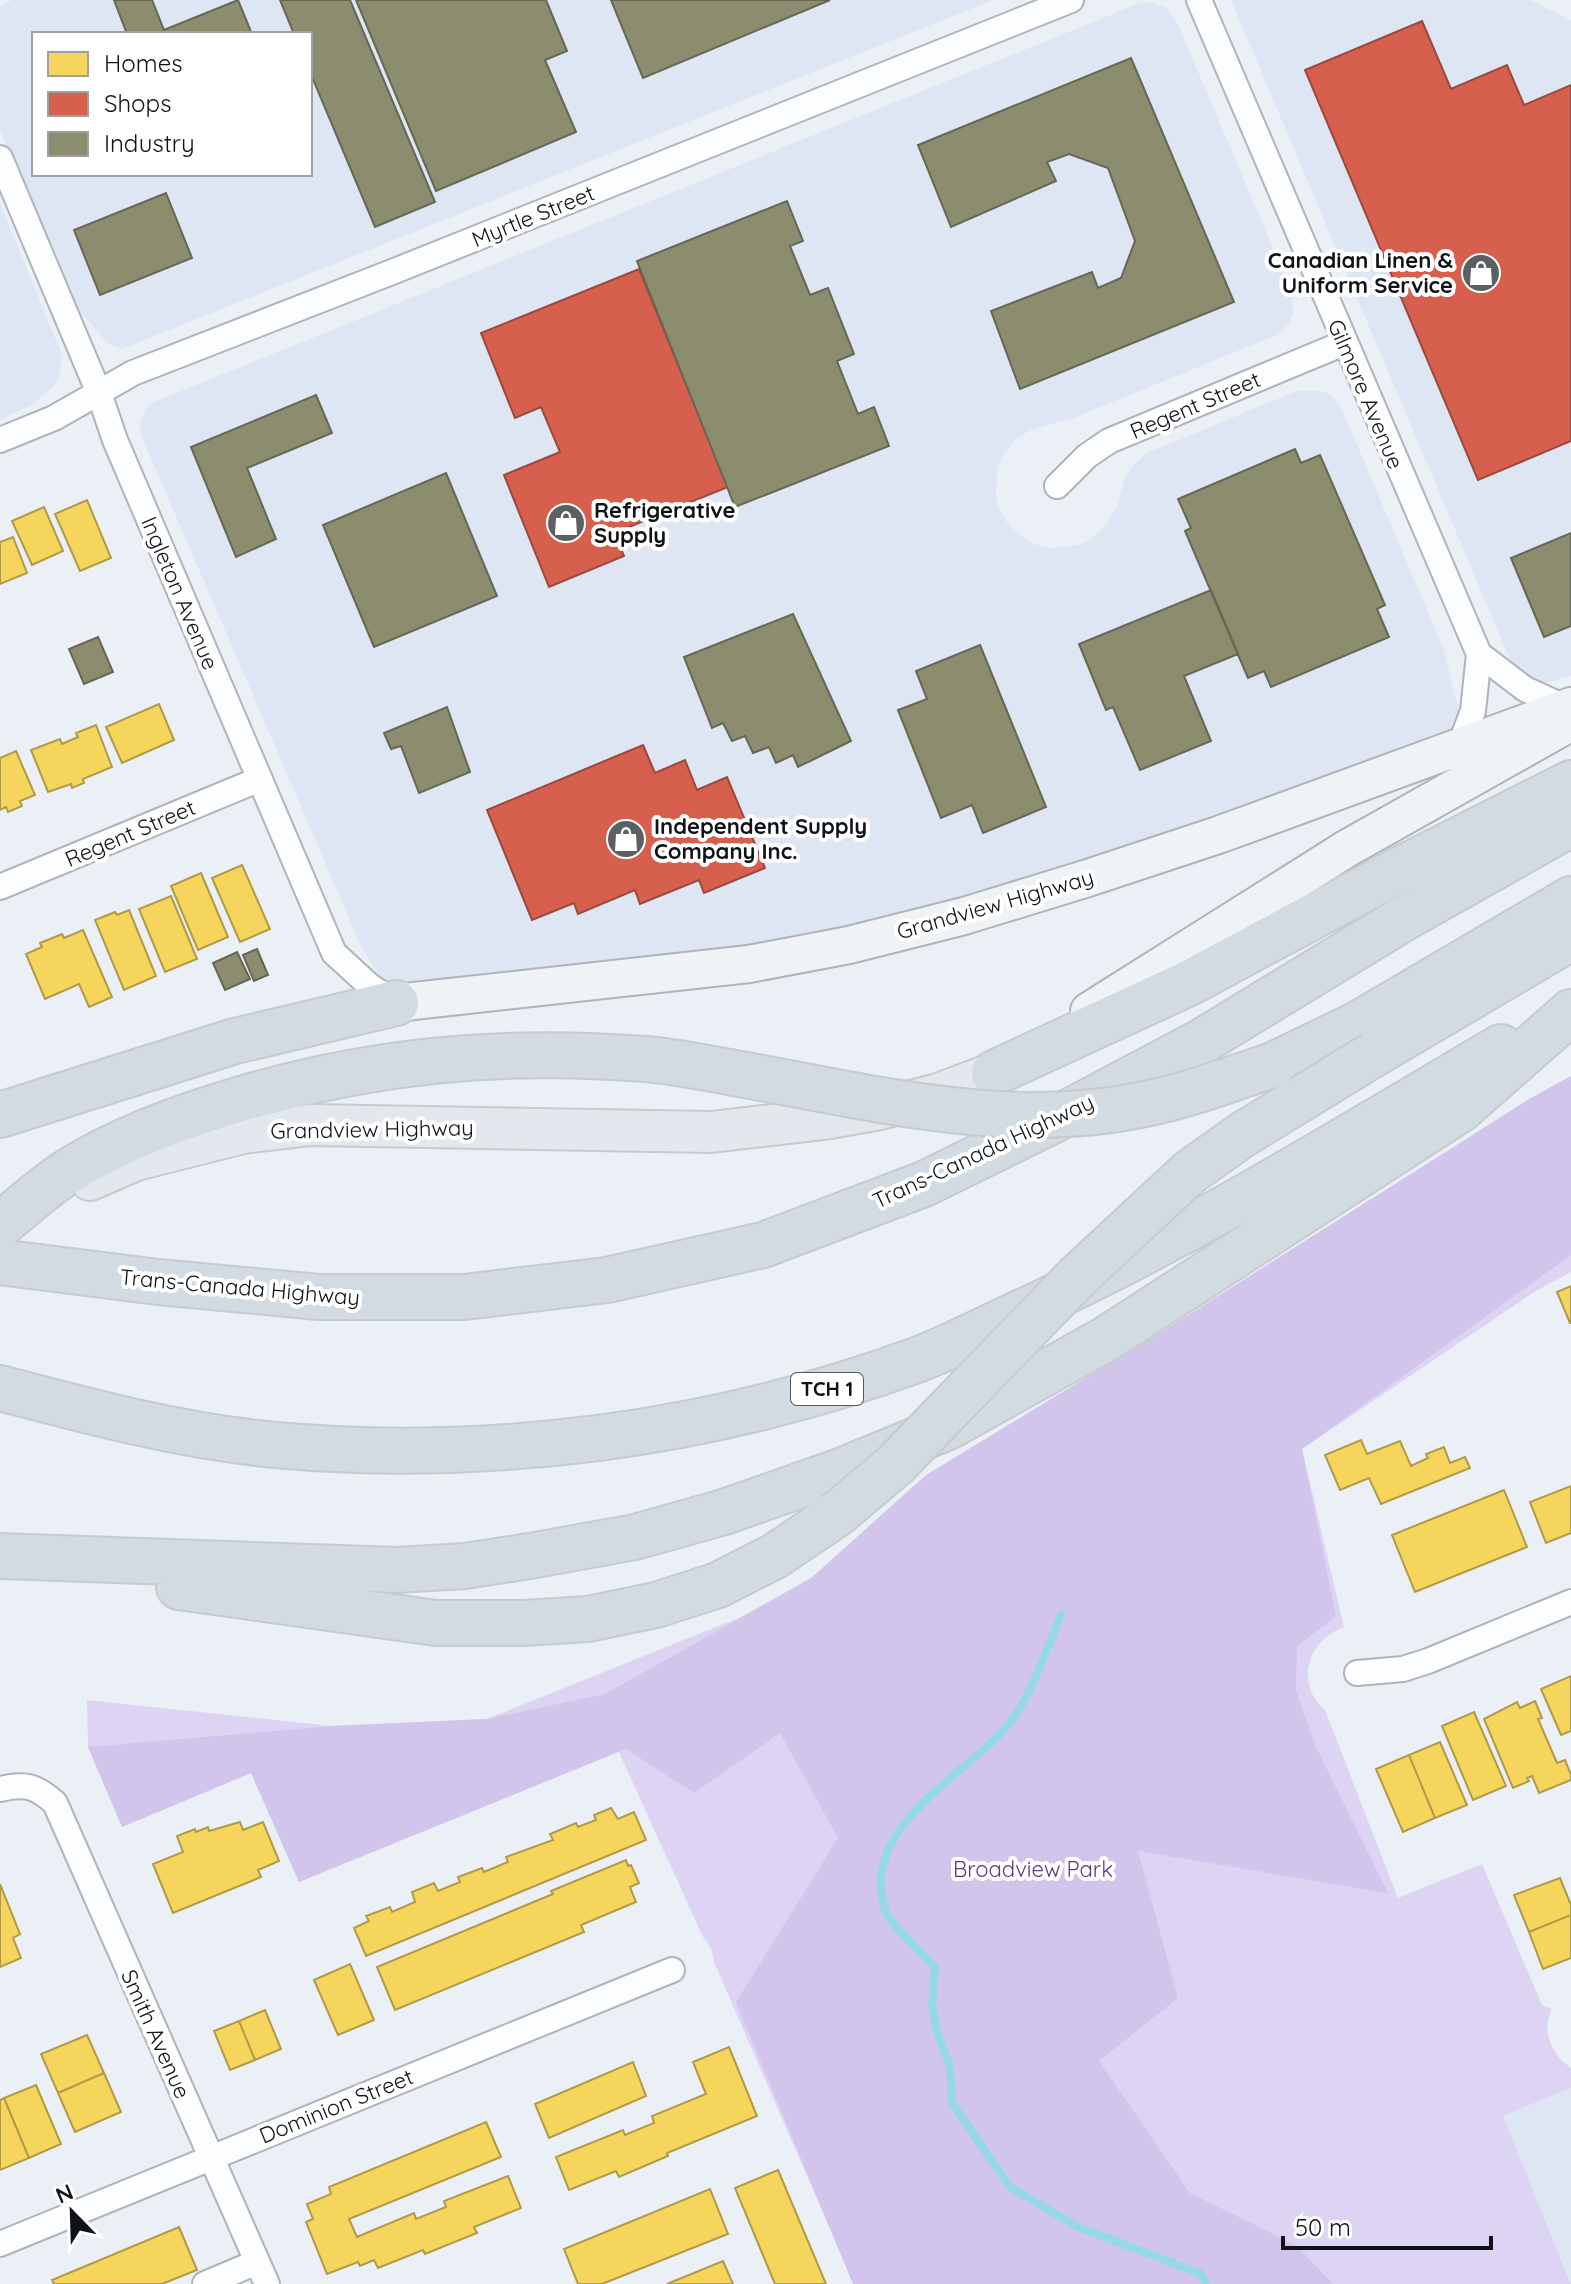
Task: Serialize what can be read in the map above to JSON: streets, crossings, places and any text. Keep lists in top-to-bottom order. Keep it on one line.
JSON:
{"streets":{"highway":["Trans-Canada Highway","TCH 1"],"main road":["Grandview Highway"],"street":["Myrtle Street","Gilmore Avenue","Regent Street","Ingleton Avenue","Smith Avenue","Dominion Street"]},"crossings":[["Myrtle Street","Ingleton Avenue"],["Gilmore Avenue","Regent Street"],["Gilmore Avenue","Grandview Highway"],["Regent Street","Ingleton Avenue"],["Ingleton Avenue","Grandview Highway"],["Smith Avenue","Dominion Street"]],"parks":["Broadview Park"],"places":{"shop":["Canadian Linen & Uniform Service","Refrigerative Supply","Independent Supply Company Inc."]},"legend":["Homes","Shops","Industry"],"scale_bar":"50 m","north":"top left"}
